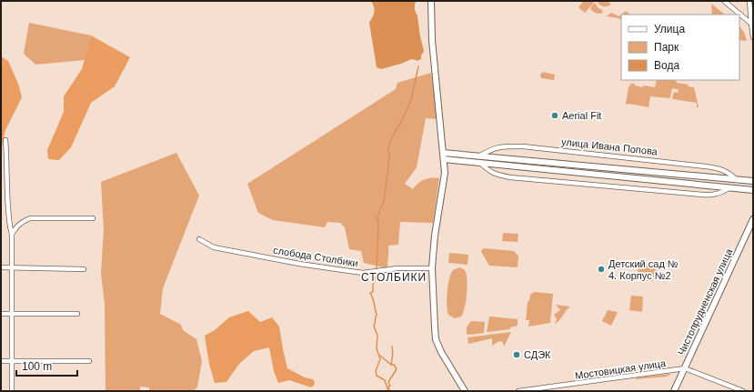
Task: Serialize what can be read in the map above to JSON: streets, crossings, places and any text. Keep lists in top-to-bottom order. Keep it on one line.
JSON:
{"streets":{"main road":["Чистопрудненская улица"],"street":["улица Ивана Попова","слобода Столбики","Мостовицкая улица"]},"crossings":[["Чистопрудненская улица","Мостовицкая улица"]],"districts":["СТОЛБИКИ"],"places":["Aerial Fit","Детский сад № 4. Корпус №2","СДЭК"],"legend":["Улица","Парк","Вода"],"scale_bar":"100 m"}
